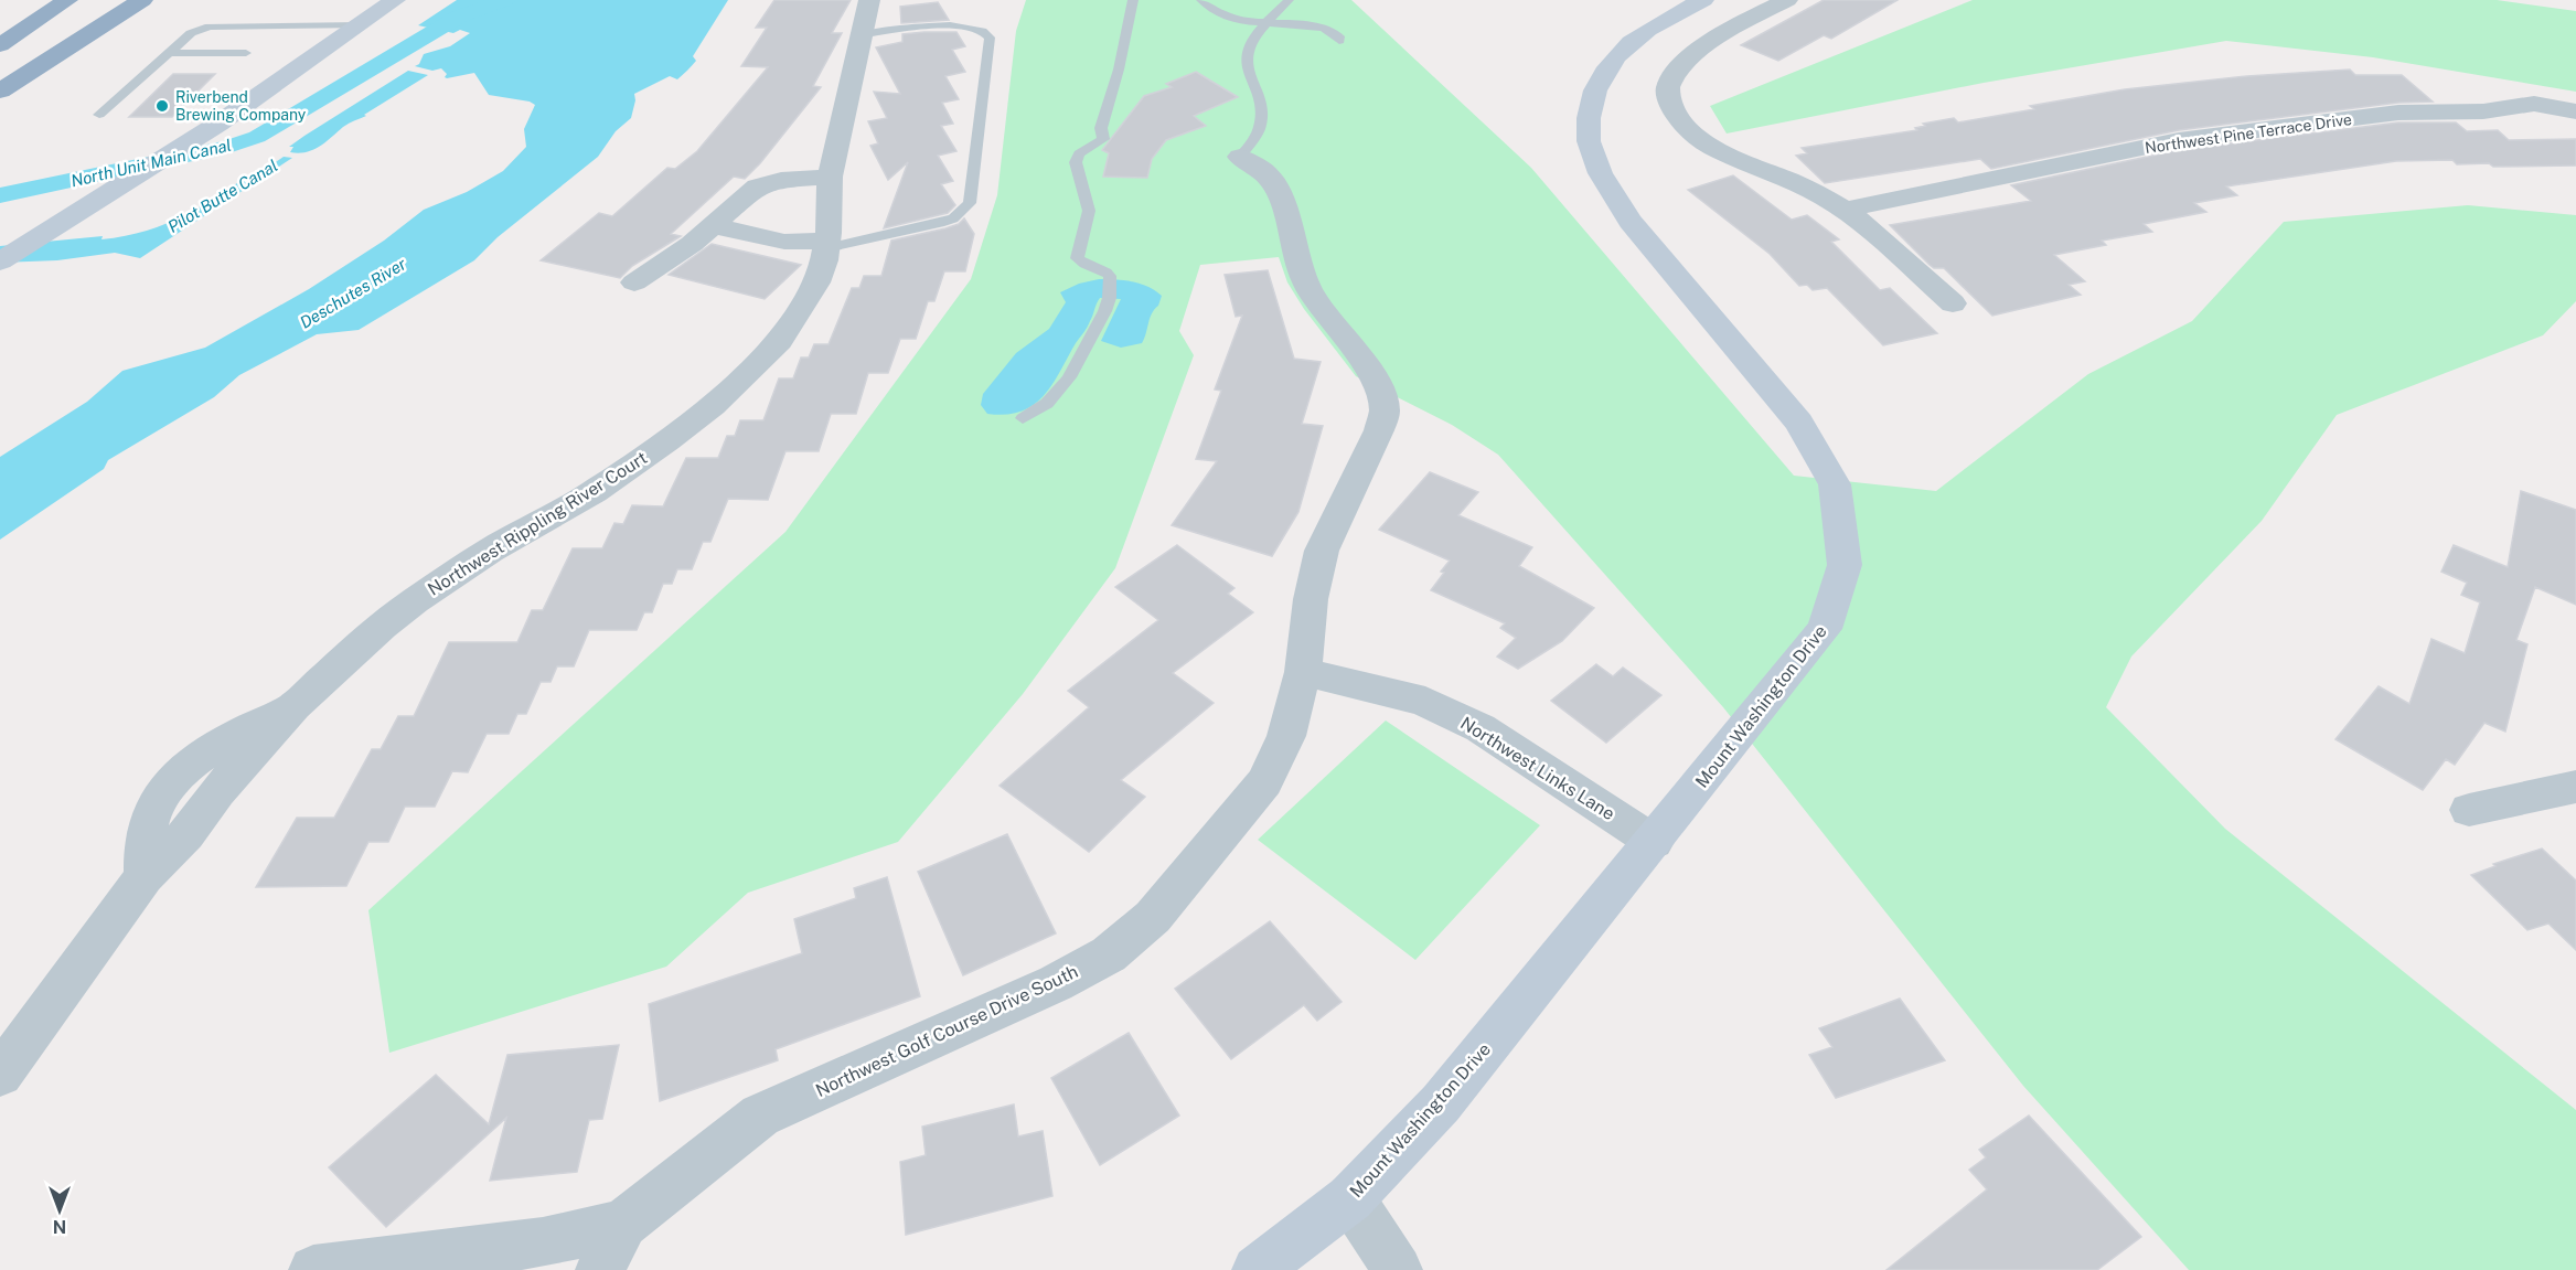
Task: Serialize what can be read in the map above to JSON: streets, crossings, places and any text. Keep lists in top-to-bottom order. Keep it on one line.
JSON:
{"streets":{"main road":["Mount Washington Drive"],"street":["Northwest Pine Terrace Drive","Northwest Rippling River Court","Northwest Links Lane","Northwest Golf Course Drive South"]},"crossings":[["Mount Washington Drive","Northwest Links Lane"],["Northwest Links Lane","Northwest Golf Course Drive South"]],"water":["North Unit Main Canal","Pilot Butte Canal","Deschutes River"],"places":["Riverbend Brewing Company"],"north":"bottom"}
